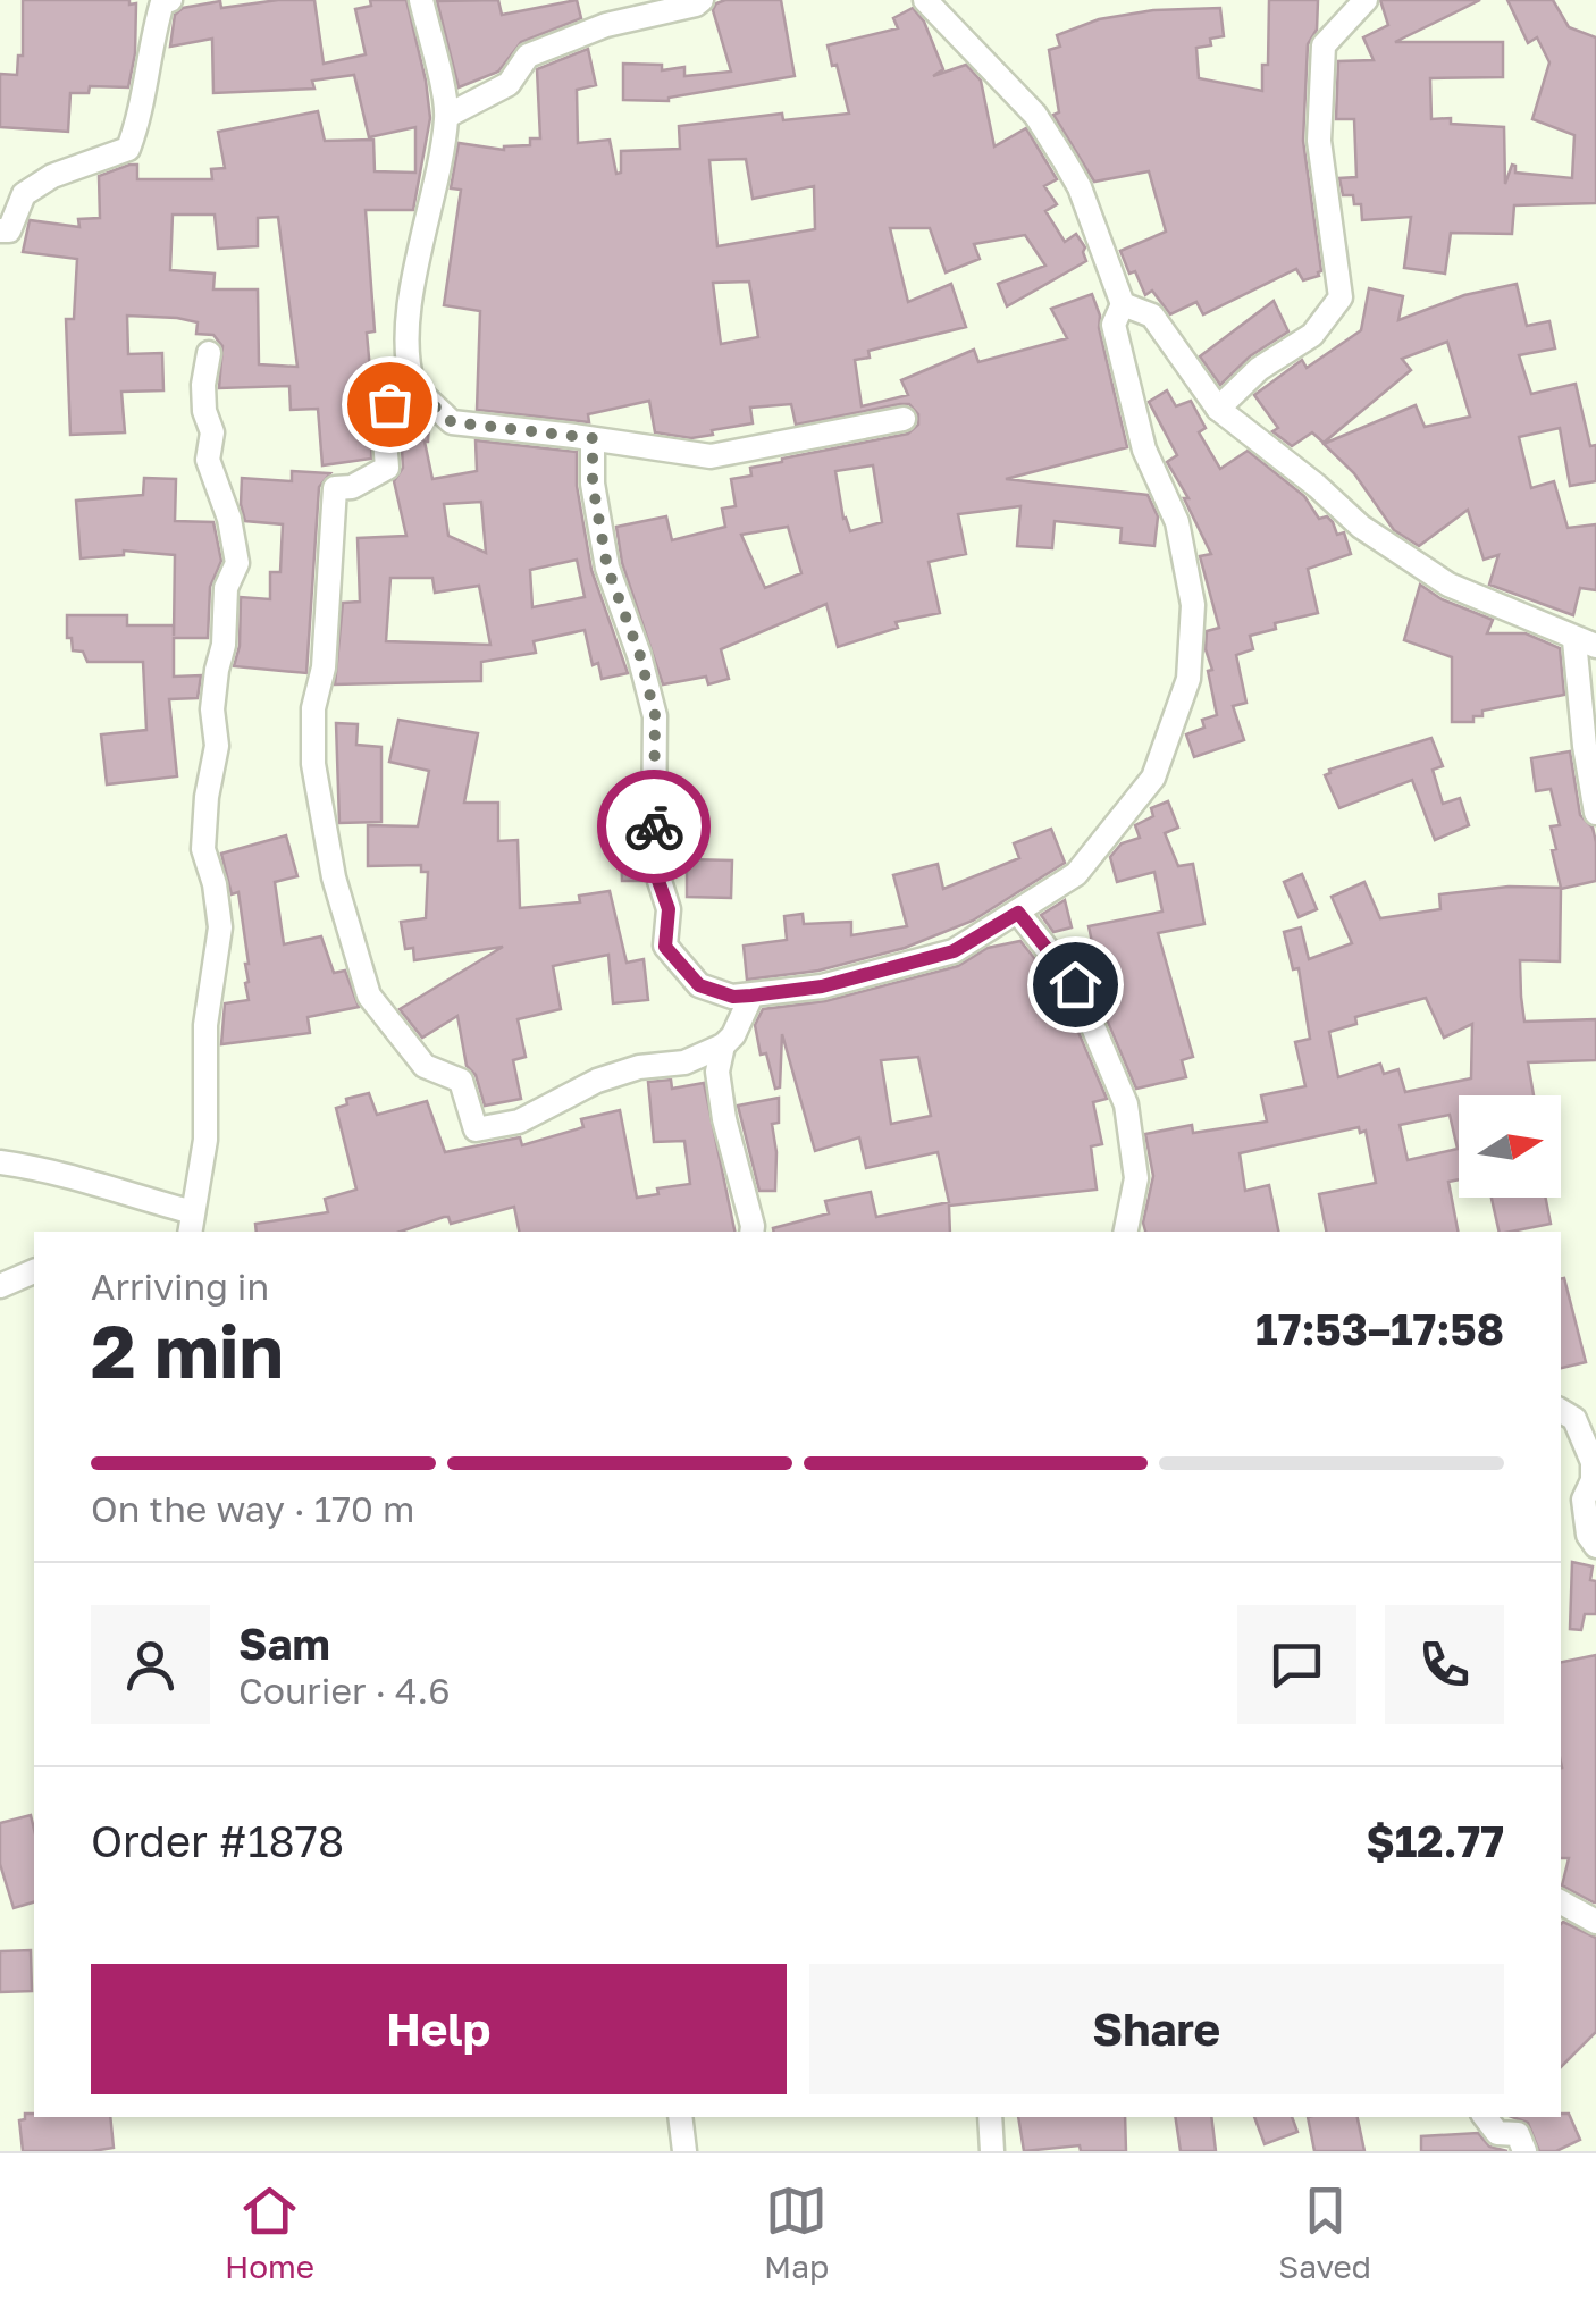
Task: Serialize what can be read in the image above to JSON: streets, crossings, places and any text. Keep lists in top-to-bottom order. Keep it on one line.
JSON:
{"north":"right","page":{"heading":["2 min","Arriving in","17:53–17:58"],"panel":["Sam","Courier · 4.6","Order #1878","$12.77"],"bar":"On the way · 170 m","buttons":["Help","Share"],"tabs":["Home","Map","Saved"]}}
